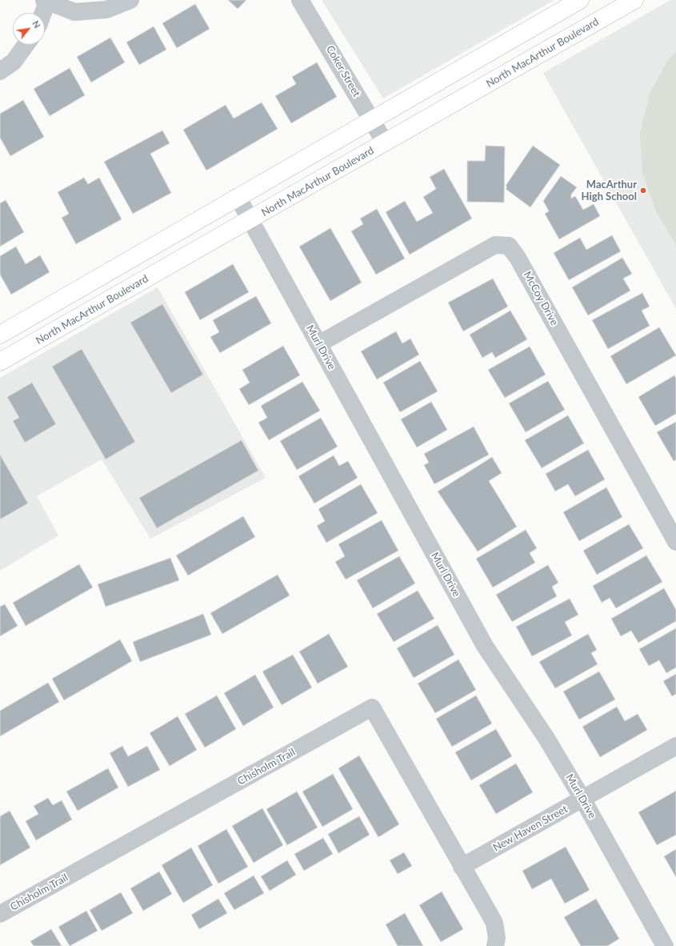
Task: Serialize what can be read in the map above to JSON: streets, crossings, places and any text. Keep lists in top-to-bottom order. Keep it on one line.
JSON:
{"streets":{"main road":["North MacArthur Boulevard"],"street":["Coker Street","McCoy Drive","Murl Drive","Chisholm Trail","New Haven Street"]},"crossings":[["North MacArthur Boulevard","Coker Street"],["North MacArthur Boulevard","Murl Drive"],["McCoy Drive","Murl Drive"],["Murl Drive","New Haven Street"],["Chisholm Trail","New Haven Street"]],"places":["MacArthur High School"],"north":"top right"}
